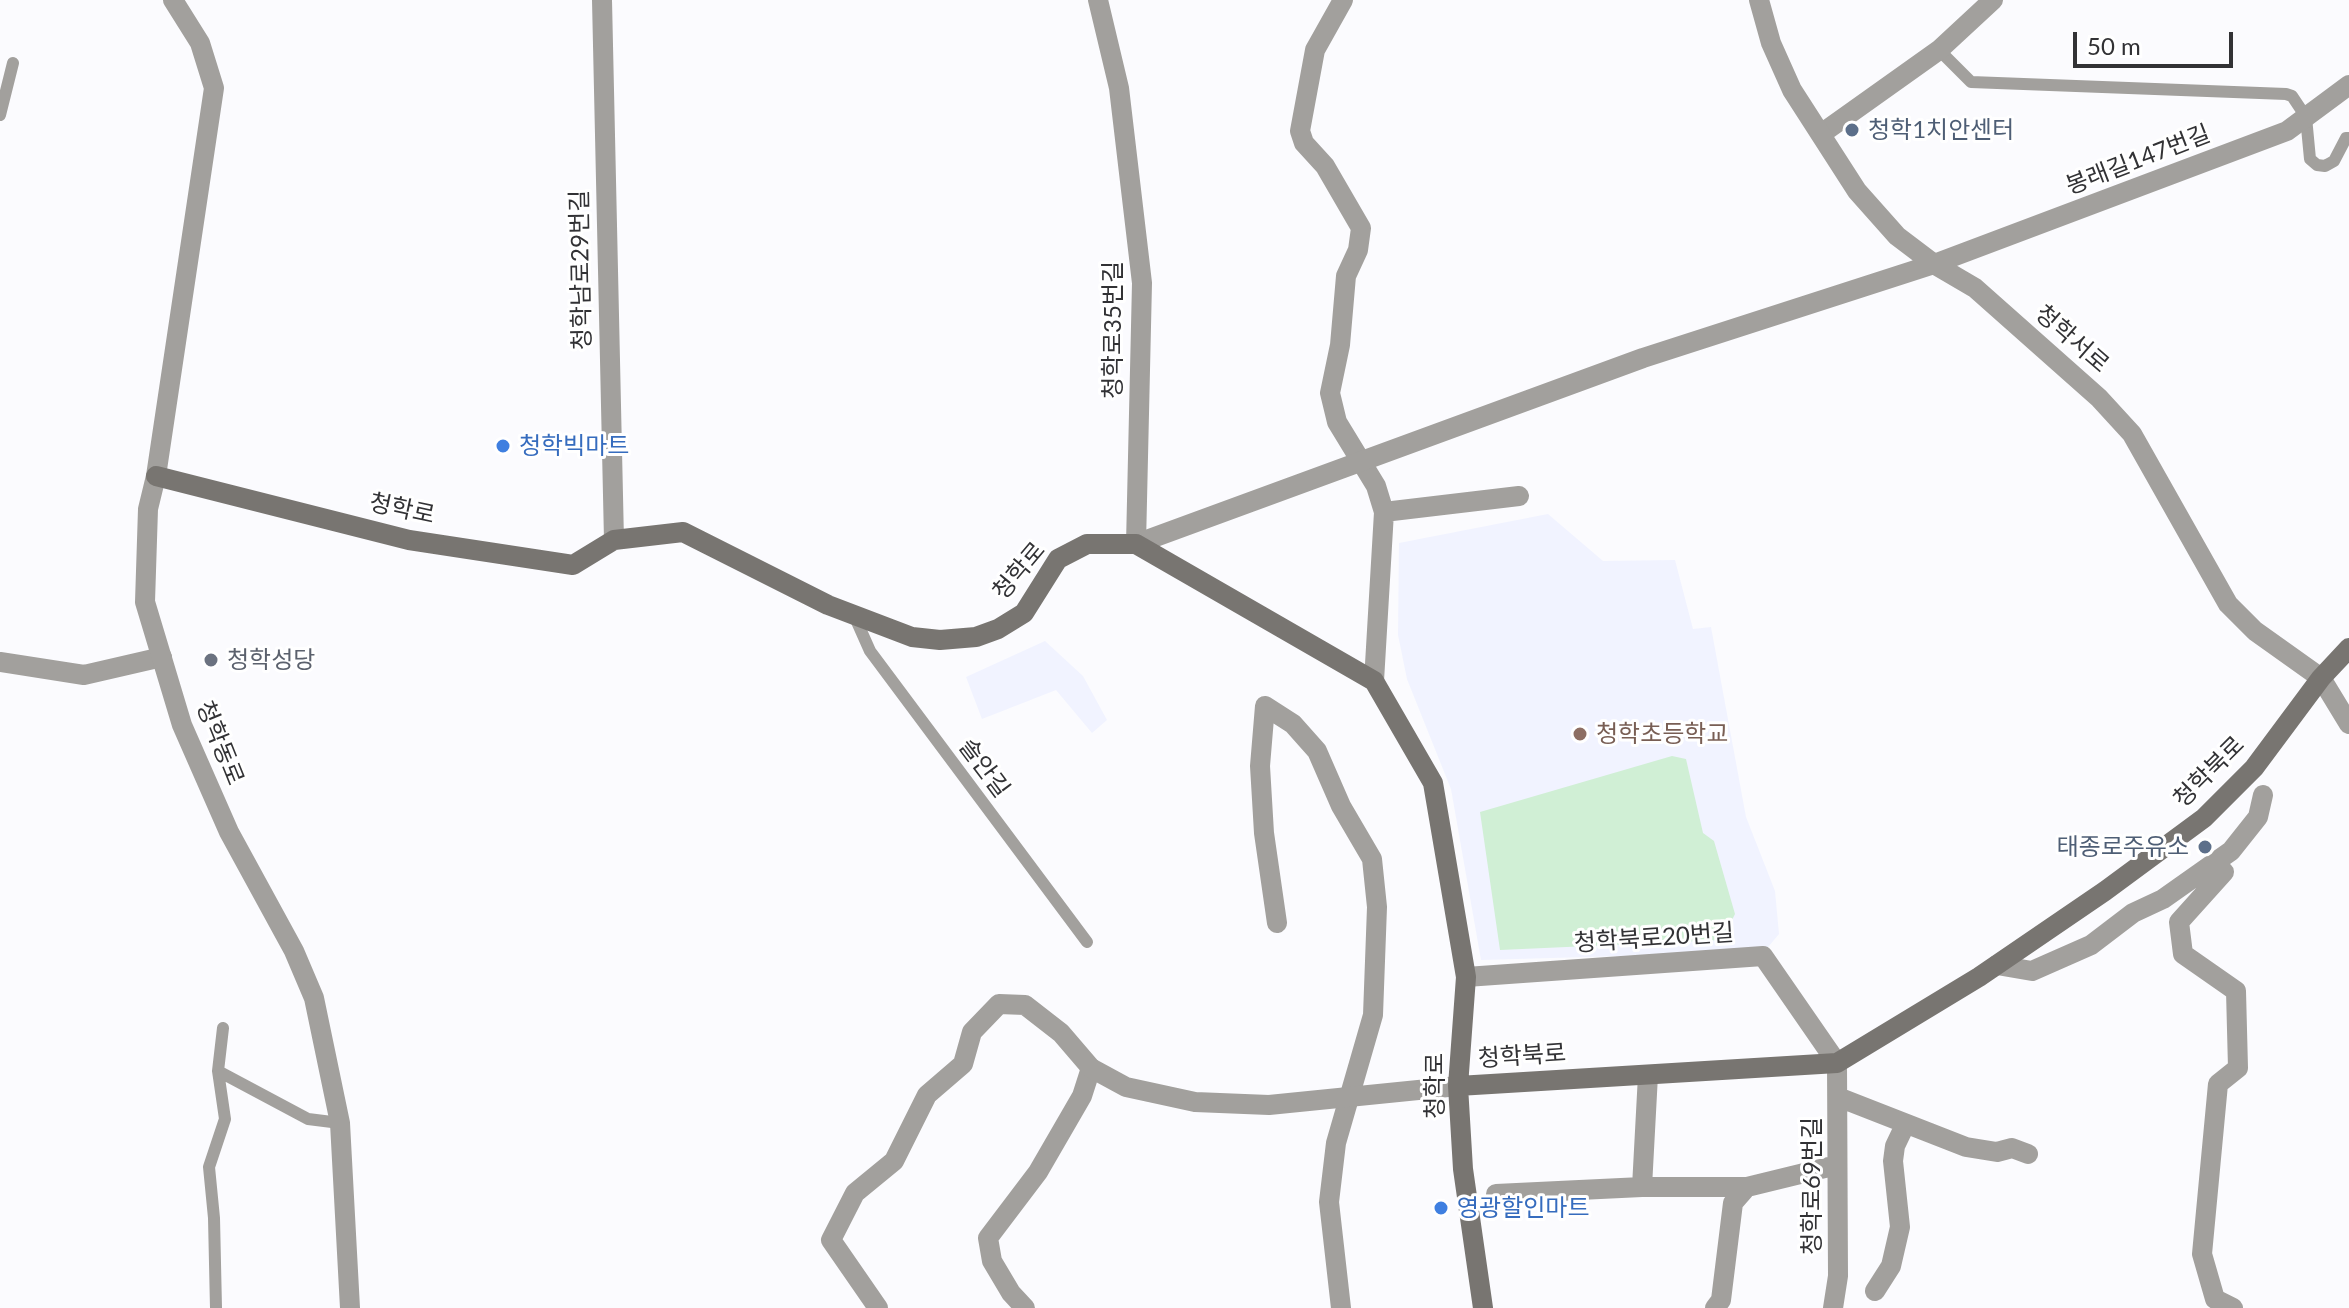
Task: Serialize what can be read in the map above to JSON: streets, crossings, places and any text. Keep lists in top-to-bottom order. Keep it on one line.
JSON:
{"streets":{"main road":["청학로","청학북로"],"street":["봉래길147번길","청학남로29번길","청학로35번길","청학서로","청학동로","청학북로20번길","청학로69번길"],"lane":["솔안길"]},"crossings":[["봉래길147번길","청학로35번길"],["봉래길147번길","청학서로"],["봉래길147번길","청학로"],["청학남로29번길","청학로"],["청학로35번길","청학로"],["청학서로","청학북로"],["청학로","청학동로"],["청학로","솔안길"],["청학로","청학북로"],["청학로","청학북로20번길"],["청학북로","청학북로20번길"],["청학북로","청학로69번길"],["청학북로20번길","청학로69번길"]],"places":["청학1치안센터","청학빅마트","청학성당","청학초등학교","태종로주유소","영광할인마트"],"scale_bar":"50 m"}
